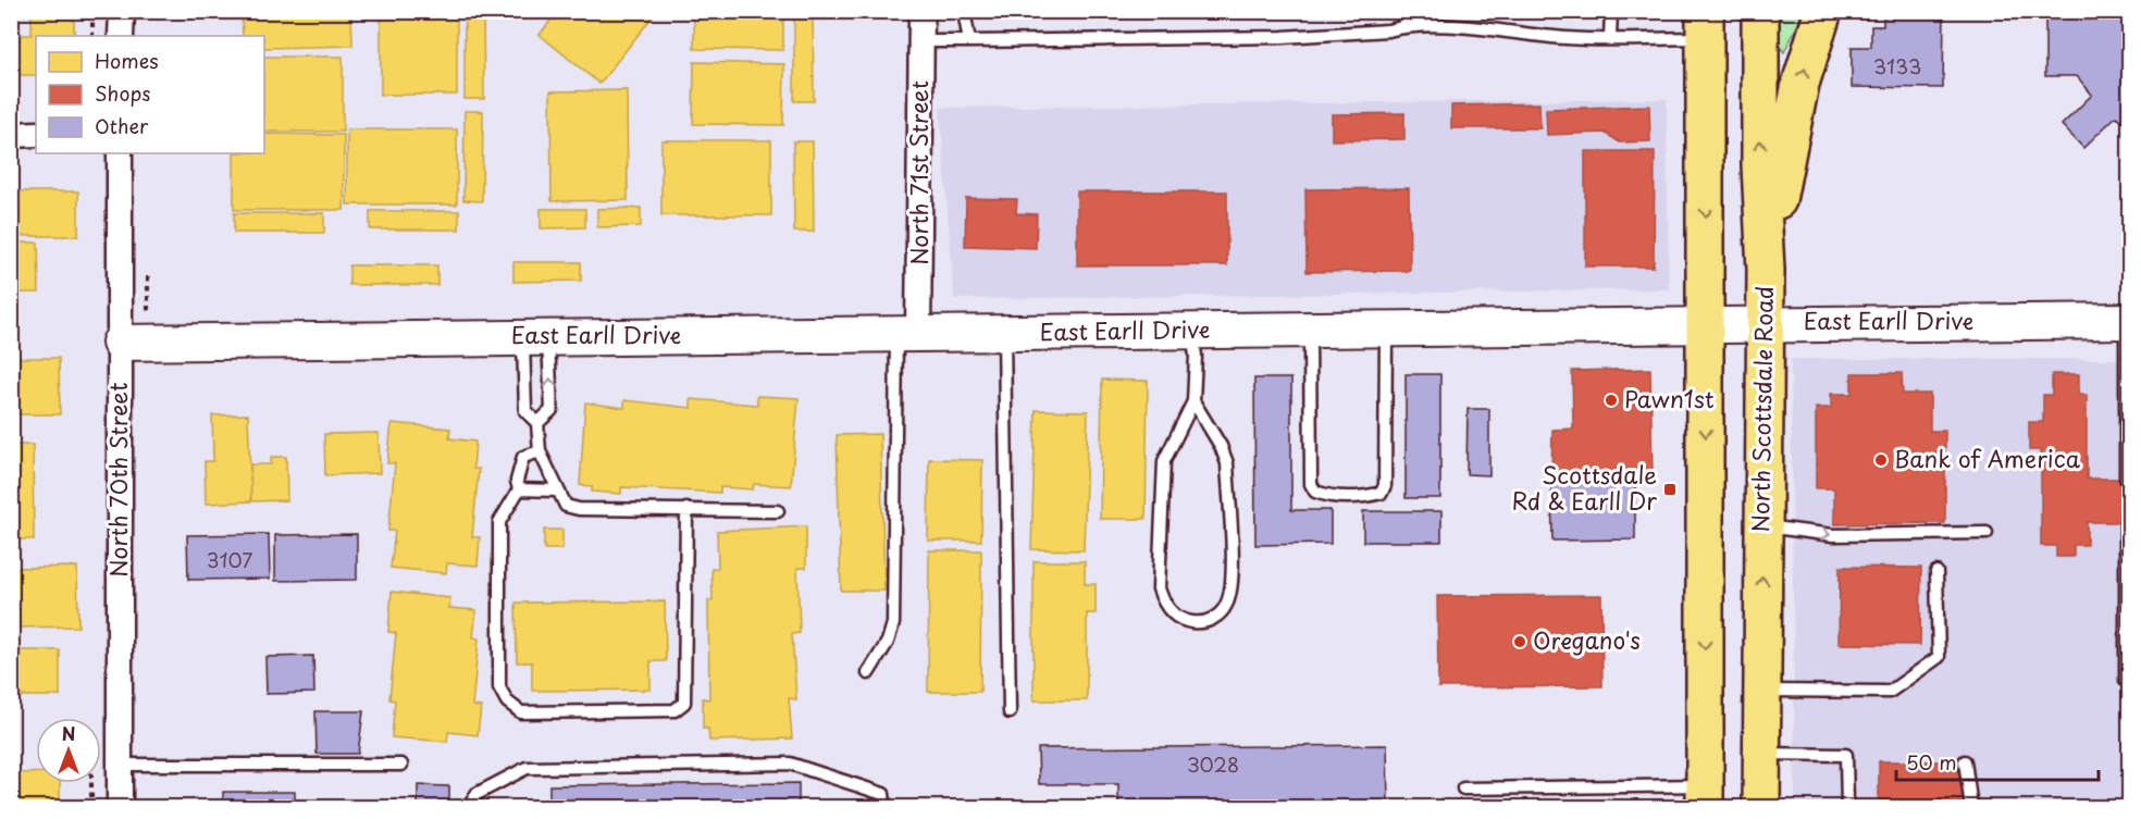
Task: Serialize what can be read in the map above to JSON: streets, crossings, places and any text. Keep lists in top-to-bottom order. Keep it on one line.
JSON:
{"streets":{"main road":["North Scottsdale Road"],"street":["North 71st Street","East Earll Drive","North 70th Street"]},"crossings":[["North 71st Street","East Earll Drive"],["East Earll Drive","North Scottsdale Road"],["East Earll Drive","North 70th Street"]],"places":{"other":["Pawn1st","Bank of America","Oregano's"],"transit":["Scottsdale Rd & Earll Dr"]},"house_numbers":["3133","3107","3028"],"legend":["Homes","Shops","Other"],"scale_bar":"50 m","north":"top"}
